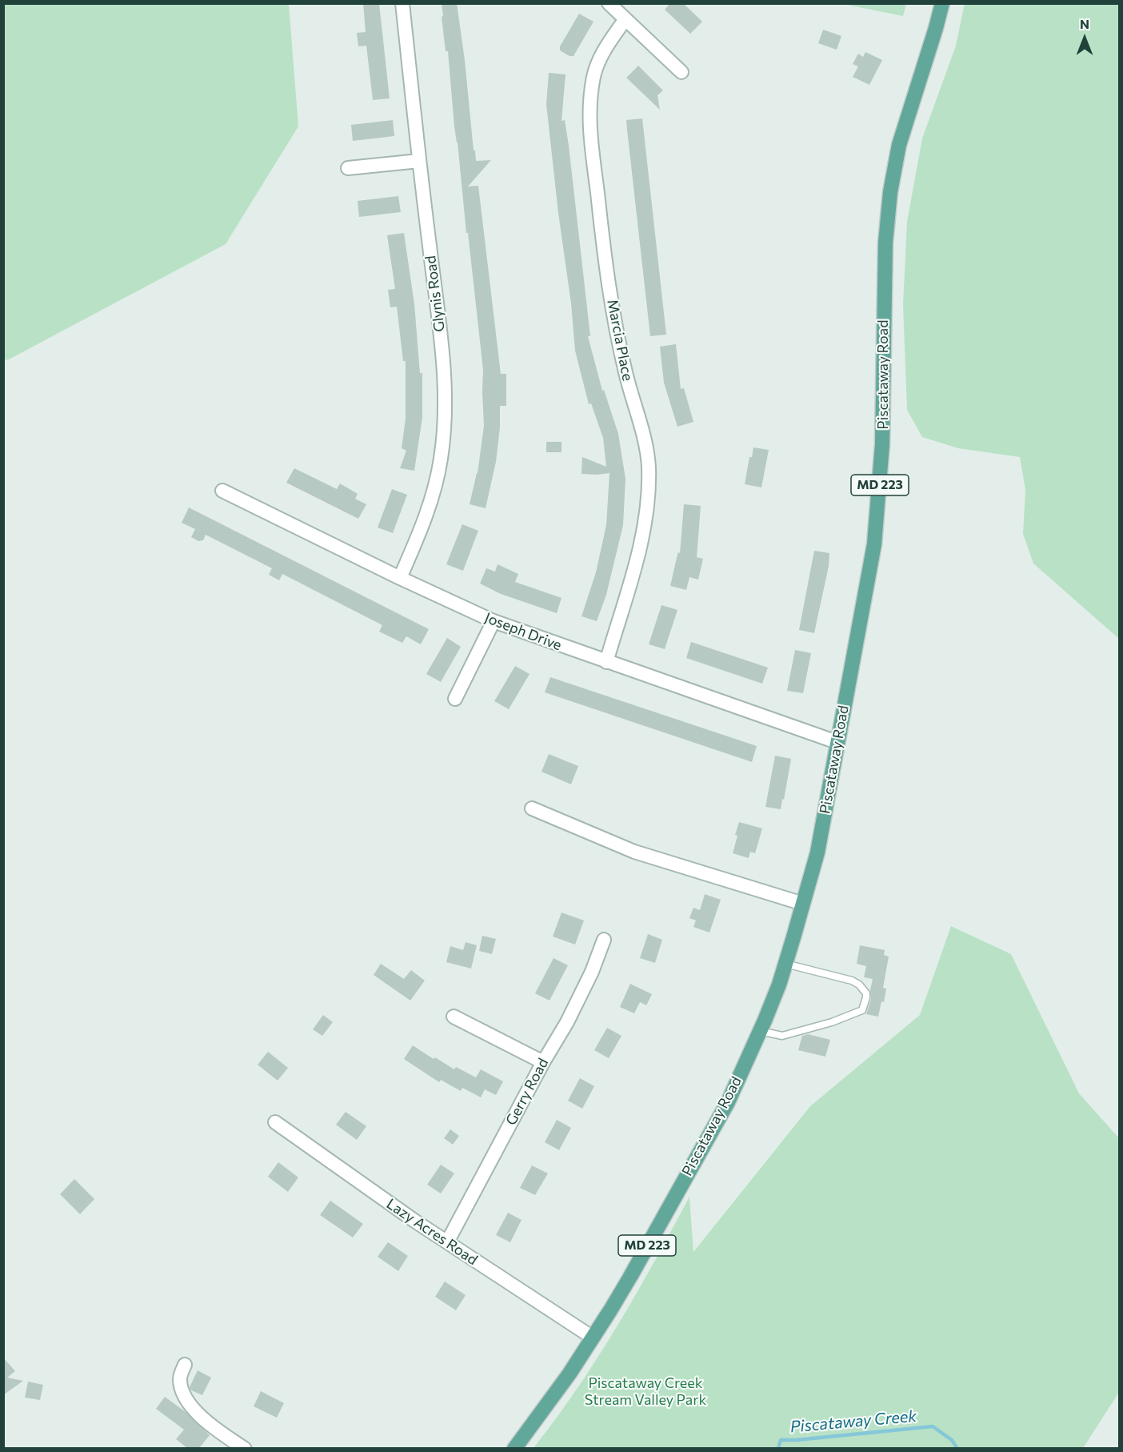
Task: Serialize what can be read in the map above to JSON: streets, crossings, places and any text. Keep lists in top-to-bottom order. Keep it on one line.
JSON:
{"streets":{"main road":["Piscataway Road","MD 223"],"street":["Glynis Road","Marcia Place","Joseph Drive","Gerry Road","Lazy Acres Road"]},"crossings":[["Glynis Road","Joseph Drive"],["Marcia Place","Joseph Drive"],["Piscataway Road","Joseph Drive"],["Piscataway Road","Lazy Acres Road"],["Gerry Road","Lazy Acres Road"]],"water":["Piscataway Creek"],"parks":["Piscataway Creek Stream Valley Park"],"north":"top"}
